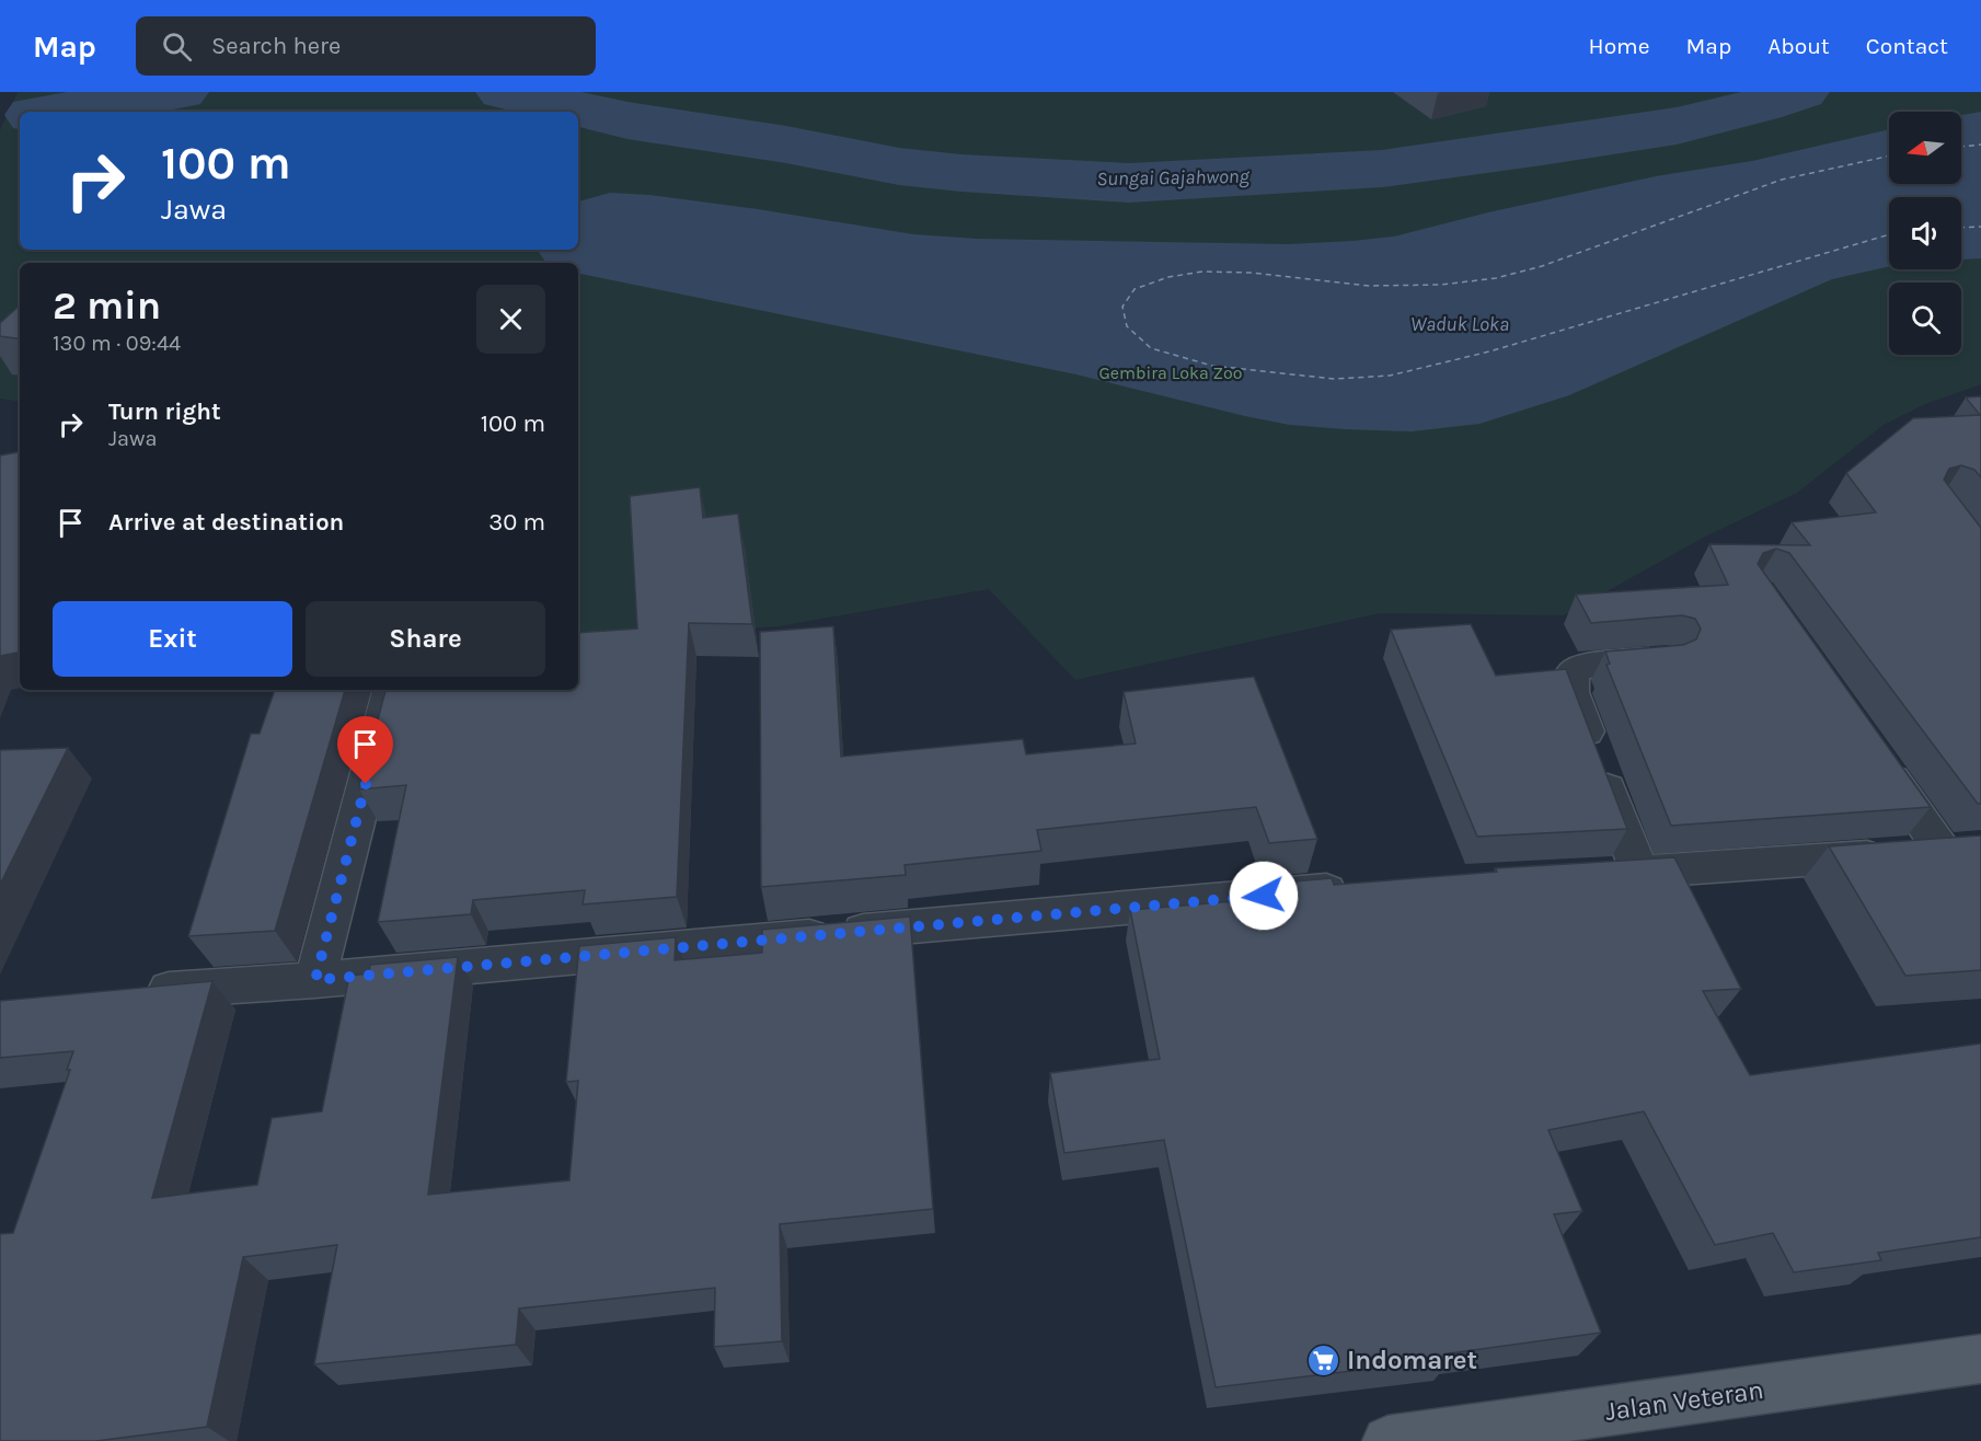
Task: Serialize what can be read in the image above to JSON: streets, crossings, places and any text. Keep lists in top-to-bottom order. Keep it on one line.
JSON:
{"streets":{"main road":["Jalan Veteran"]},"water":["Sungai Gajahwong","Waduk Loka"],"parks":["Gembira Loka Zoo"],"places":{"supermarket":["Indomaret"]},"north":"left","page":{"header":"Map","search":"Search here","nav":["Home","Map","About","Contact"],"turn":["100 m","Jawa"],"heading":["2 min","130 m · 09:44"],"list":[{"name":"Turn right","note":"Jawa","value":"100 m"},{"name":"Arrive at destination","value":"30 m"}],"buttons":["Exit","Share"]}}
